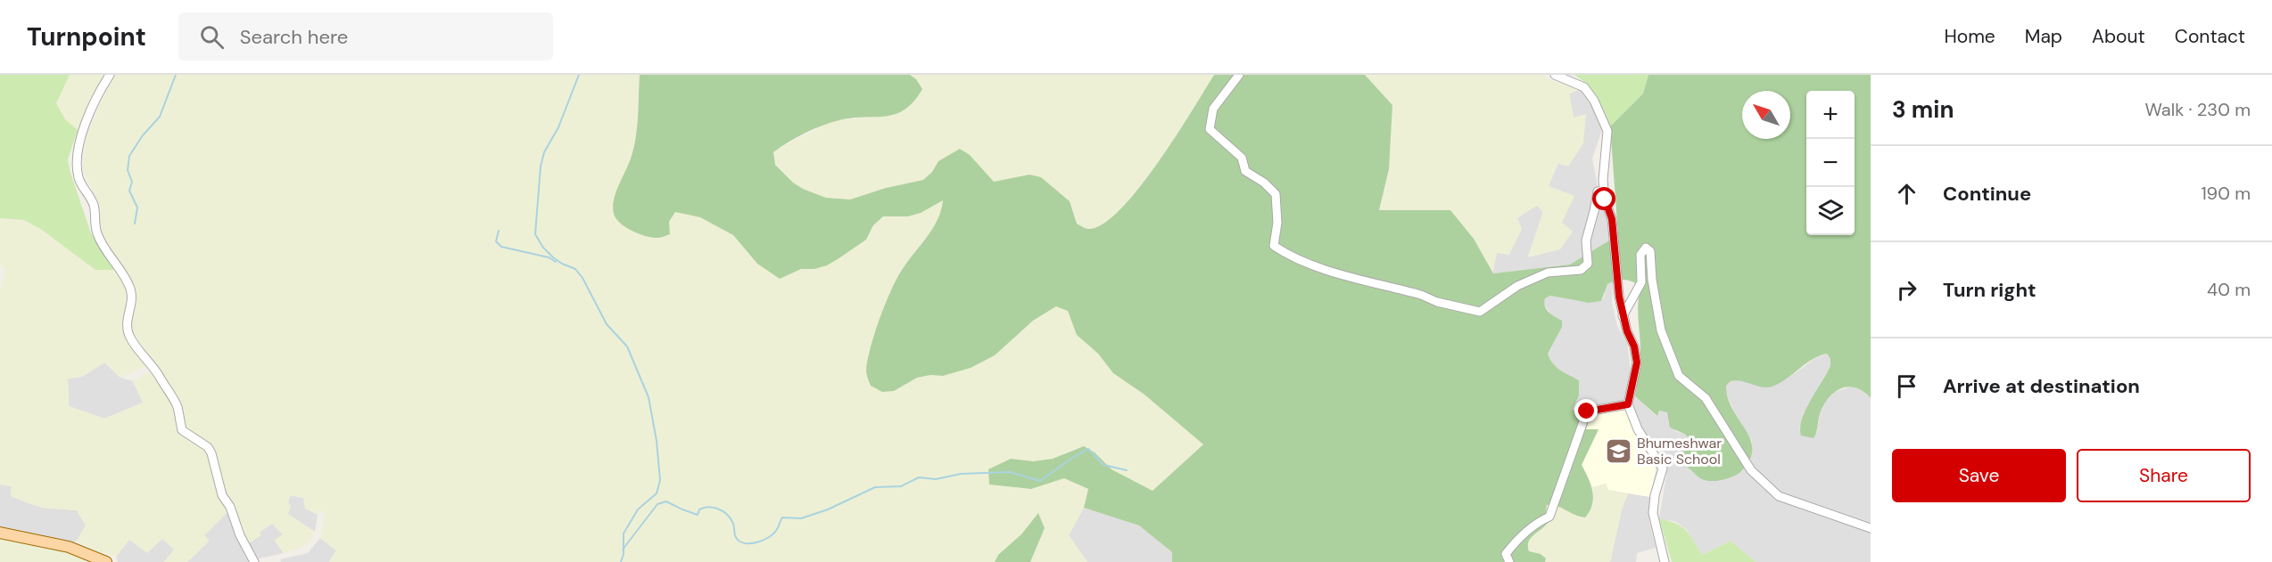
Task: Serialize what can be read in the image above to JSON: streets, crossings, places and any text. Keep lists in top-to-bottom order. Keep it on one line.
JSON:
{"places":{"school or university":["Bhumeshwar Basic School"]},"north":"top left","page":{"header":"Turnpoint","search":"Search here","nav":["Home","Map","About","Contact"],"heading":["3 min","Walk · 230 m"],"map_buttons":["+","−"],"list":[["Continue","190 m"],["Turn right","40 m"],"Arrive at destination"],"buttons":["Save","Share"]}}
